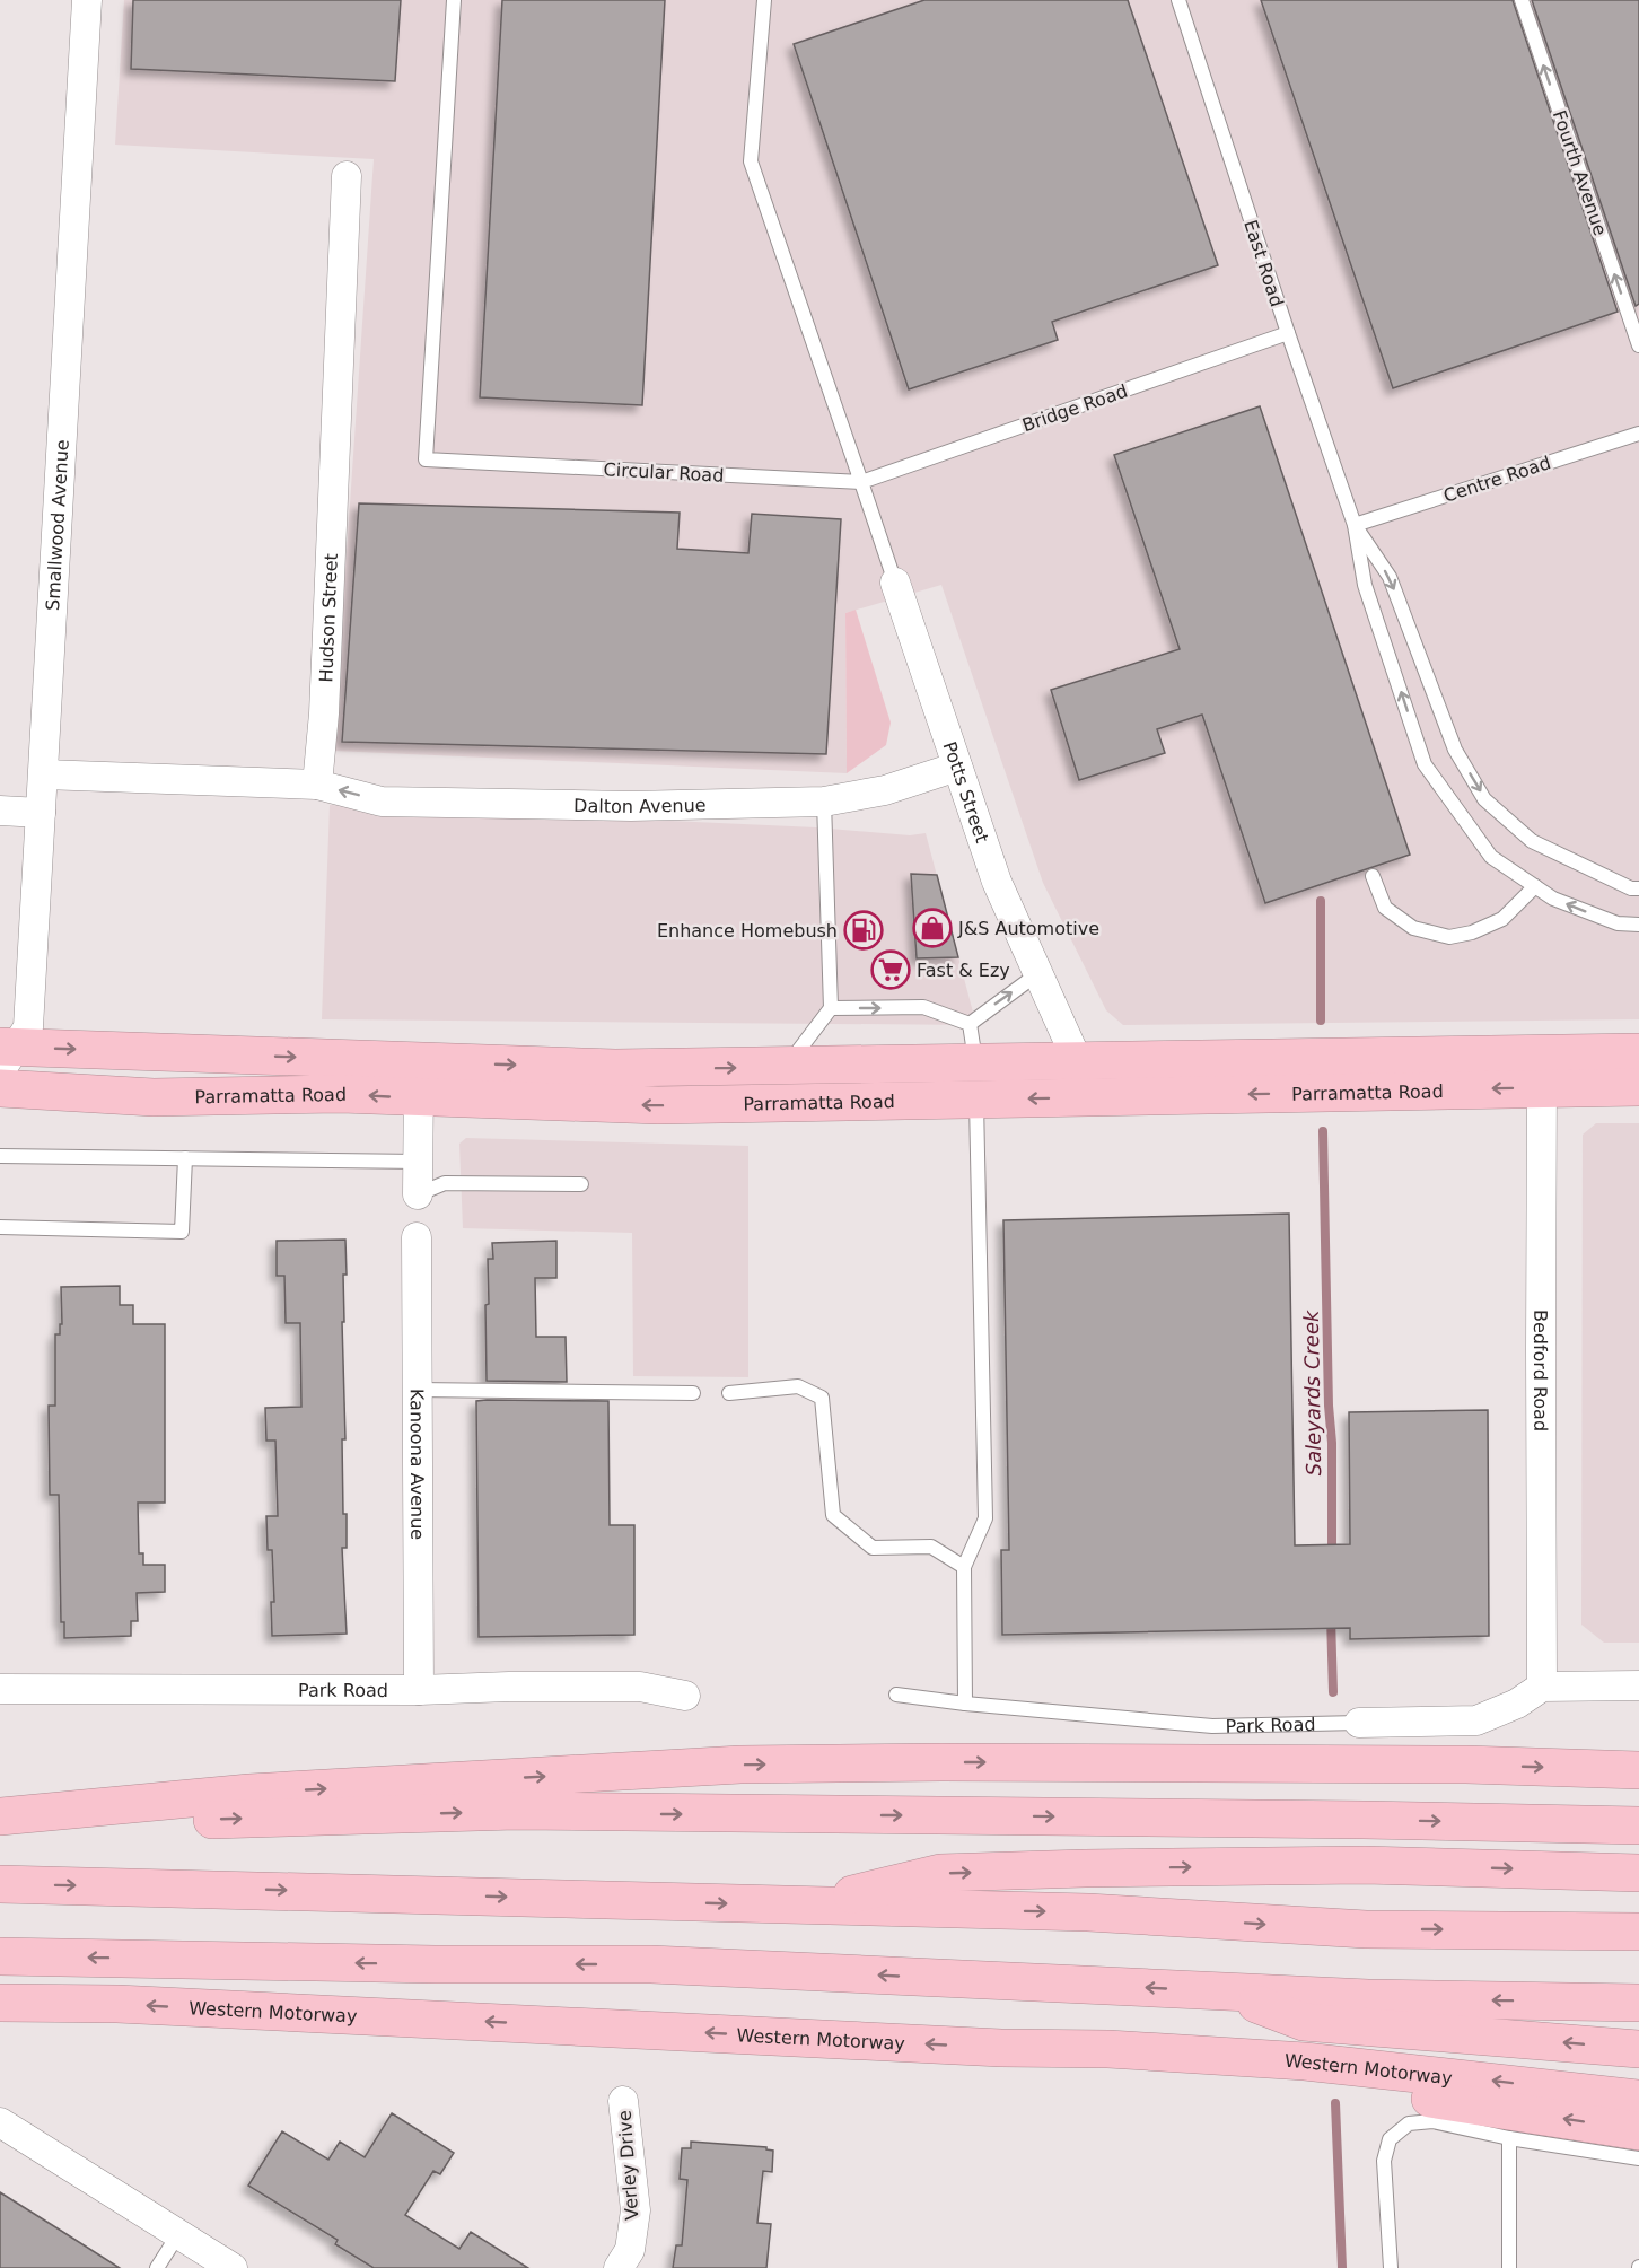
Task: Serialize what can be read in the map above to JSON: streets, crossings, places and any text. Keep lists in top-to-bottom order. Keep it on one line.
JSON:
{"streets":{"highway":["Parramatta Road","Western Motorway"],"street":["Smallwood Avenue","Hudson Street","Potts Street","Dalton Avenue","Bedford Road","Kanoona Avenue","Park Road","Verley Drive"],"lane":["Fourth Avenue","East Road","Bridge Road","Circular Road","Centre Road"]},"crossings":[["East Road","Bridge Road"],["East Road","Centre Road"],["Bridge Road","Circular Road"],["Bridge Road","Potts Street"],["Circular Road","Potts Street"],["Smallwood Avenue","Parramatta Road"],["Hudson Street","Dalton Avenue"],["Potts Street","Dalton Avenue"],["Potts Street","Parramatta Road"],["Parramatta Road","Bedford Road"],["Bedford Road","Park Road"],["Kanoona Avenue","Park Road"]],"one_way":["Fourth Avenue","Dalton Avenue"],"water":["Saleyards Creek"],"places":{"shop":["J&S Automotive"],"fuel station":["Enhance Homebush"],"supermarket":["Fast & Ezy"]}}
